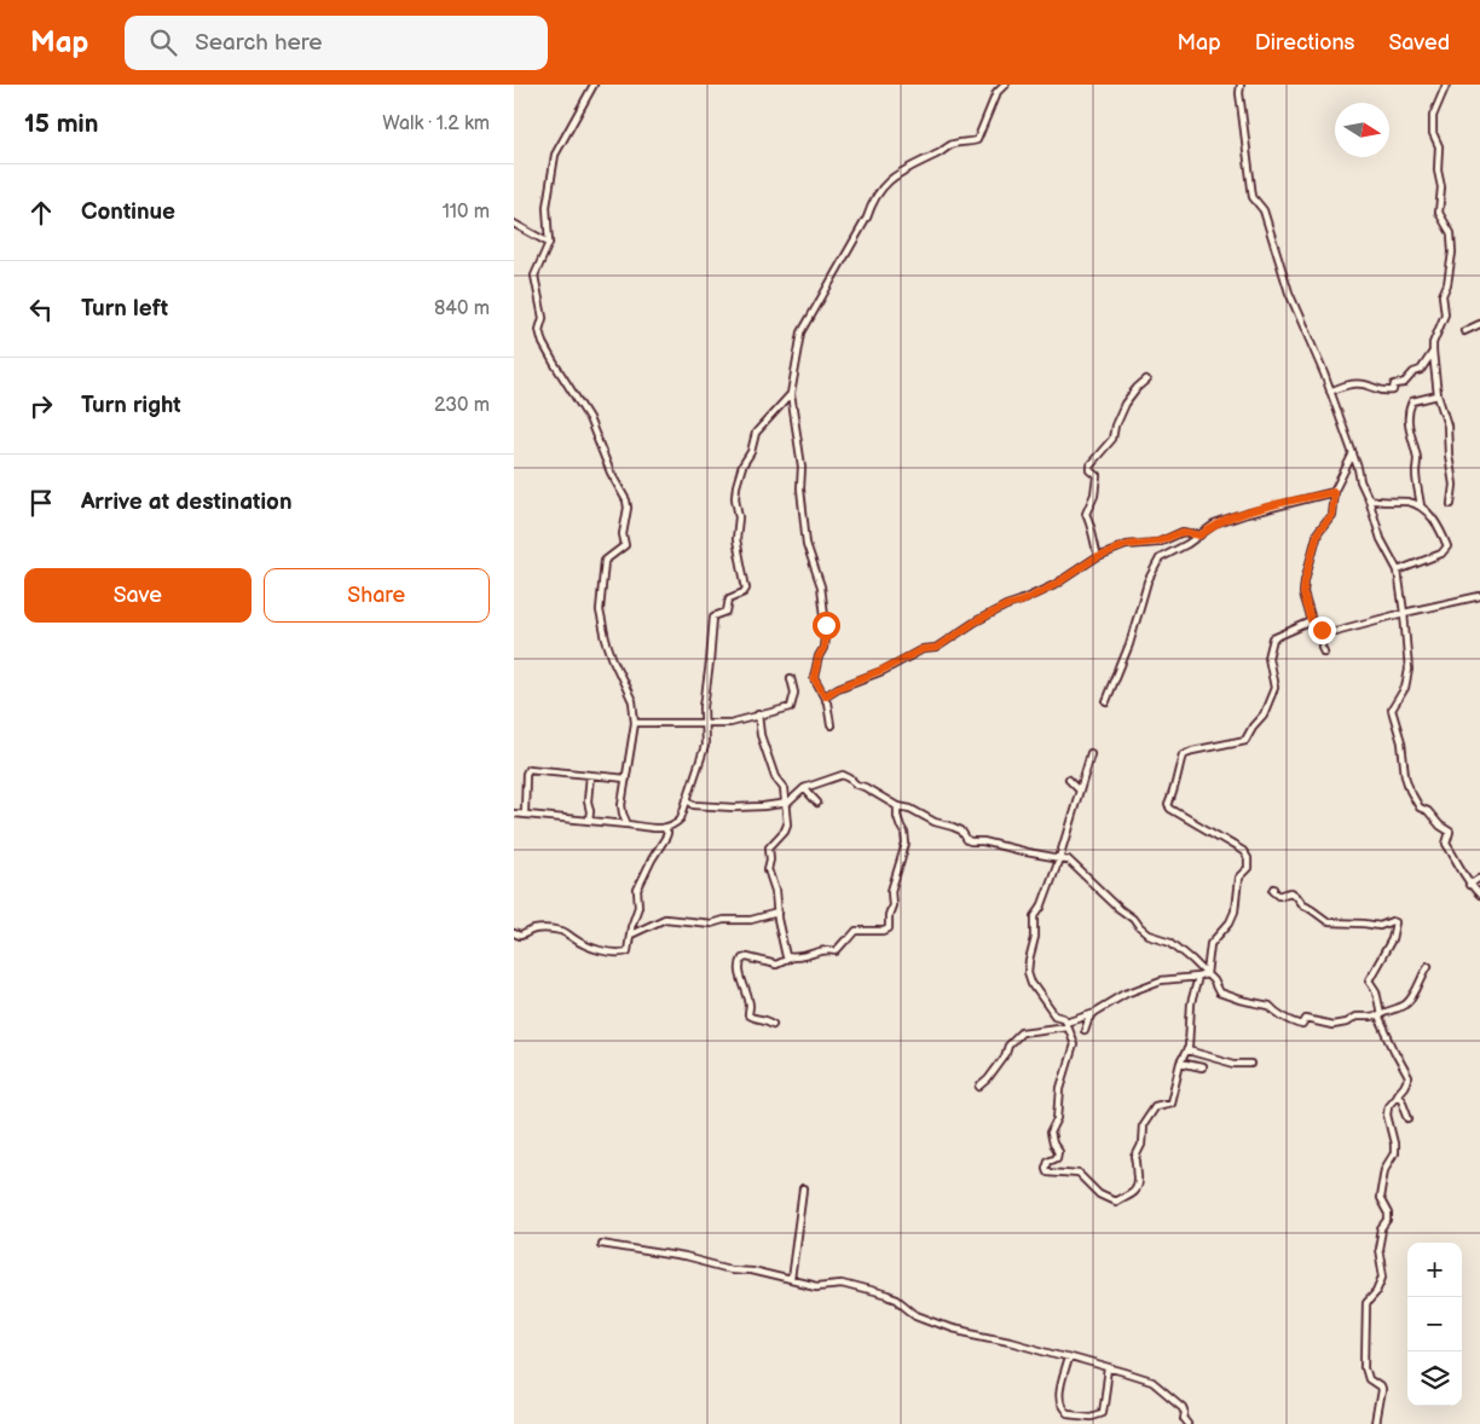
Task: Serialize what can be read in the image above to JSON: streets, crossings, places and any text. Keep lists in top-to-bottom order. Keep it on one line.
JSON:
{"north":"right","page":{"header":"Map","search":"Search here","nav":["Map","Directions","Saved"],"heading":["15 min","Walk · 1.2 km"],"list":[["Continue","110 m"],["Turn left","840 m"],["Turn right","230 m"],"Arrive at destination"],"buttons":["Save","Share"],"map_buttons":["+","−"]}}
